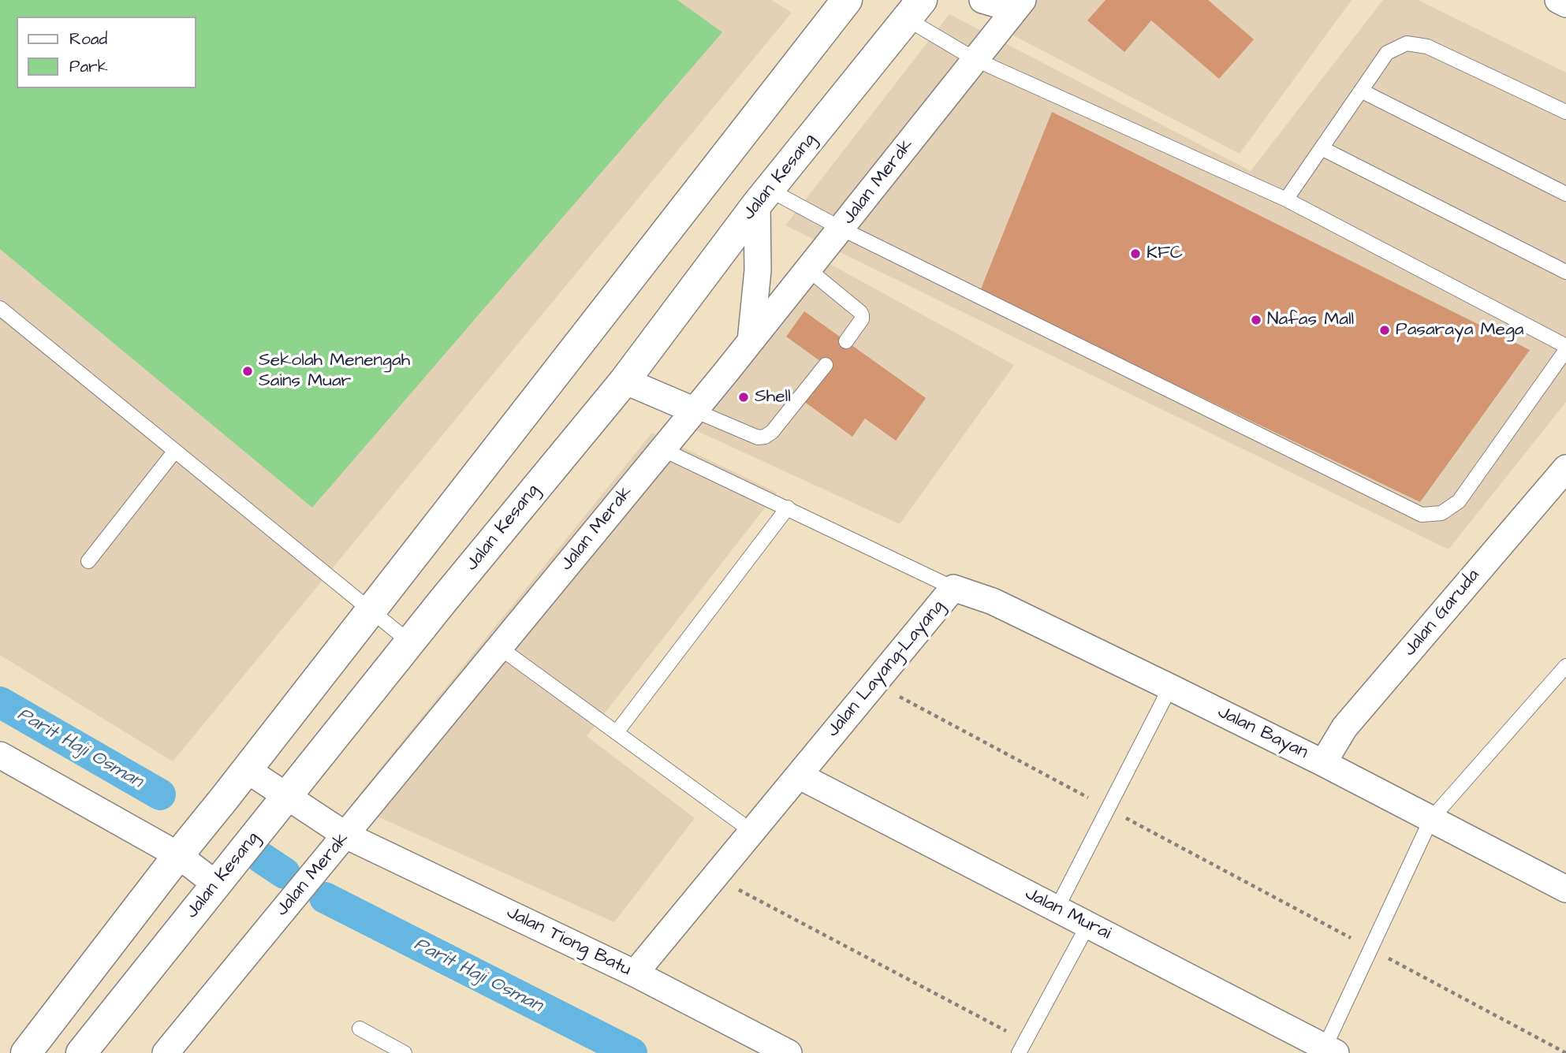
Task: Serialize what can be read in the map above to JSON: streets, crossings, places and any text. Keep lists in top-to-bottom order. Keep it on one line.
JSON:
{"streets":{"main road":["Jalan Kesang"],"street":["Jalan Merak","Jalan Garuda","Jalan Layang-Layang","Jalan Bayan","Jalan Murai","Jalan Tiong Batu"]},"crossings":[["Jalan Kesang","Jalan Tiong Batu"],["Jalan Merak","Jalan Layang-Layang"],["Jalan Merak","Jalan Tiong Batu"],["Jalan Garuda","Jalan Bayan"],["Jalan Layang-Layang","Jalan Bayan"],["Jalan Layang-Layang","Jalan Murai"],["Jalan Layang-Layang","Jalan Tiong Batu"]],"water":["Parit Haji Osman"],"places":["KFC","Nafas Mall","Pasaraya Mega","Sekolah Menengah Sains Muar","Shell"],"legend":["Road","Park"]}
